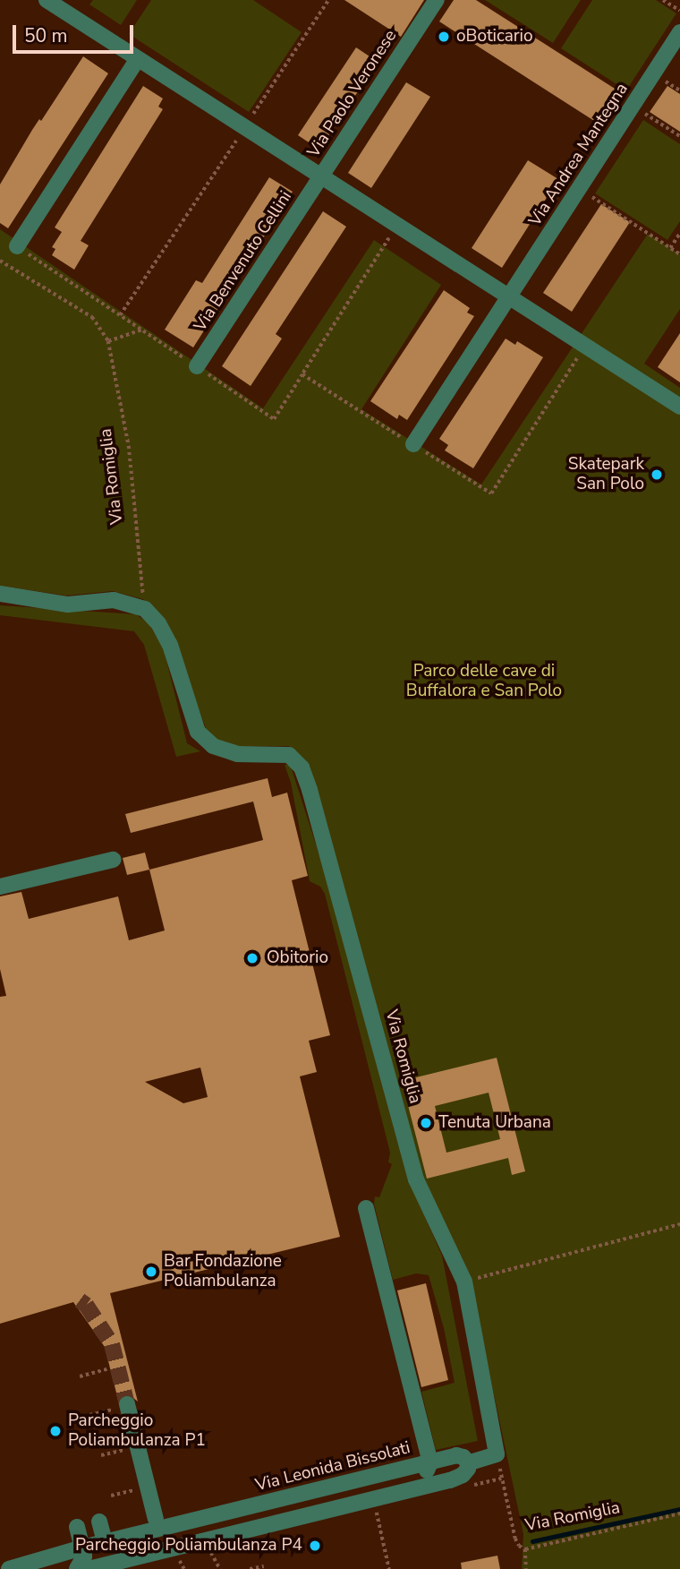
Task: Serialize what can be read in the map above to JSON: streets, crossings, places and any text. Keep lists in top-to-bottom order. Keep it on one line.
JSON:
{"streets":{"street":["Via Paolo Veronese","Via Andrea Mantegna","Via Benvenuto Cellini","Via Romiglia","Via Leonida Bissolati"]},"crossings":[["Via Paolo Veronese","Via Benvenuto Cellini"],["Via Romiglia","Via Leonida Bissolati"]],"parks":["Parco delle cave di Buffalora e San Polo"],"places":["oBoticario","Skatepark San Polo","Obitorio","Tenuta Urbana","Bar Fondazione Poliambulanza","Parcheggio Poliambulanza P1","Parcheggio Poliambulanza P4"],"scale_bar":"50 m"}
